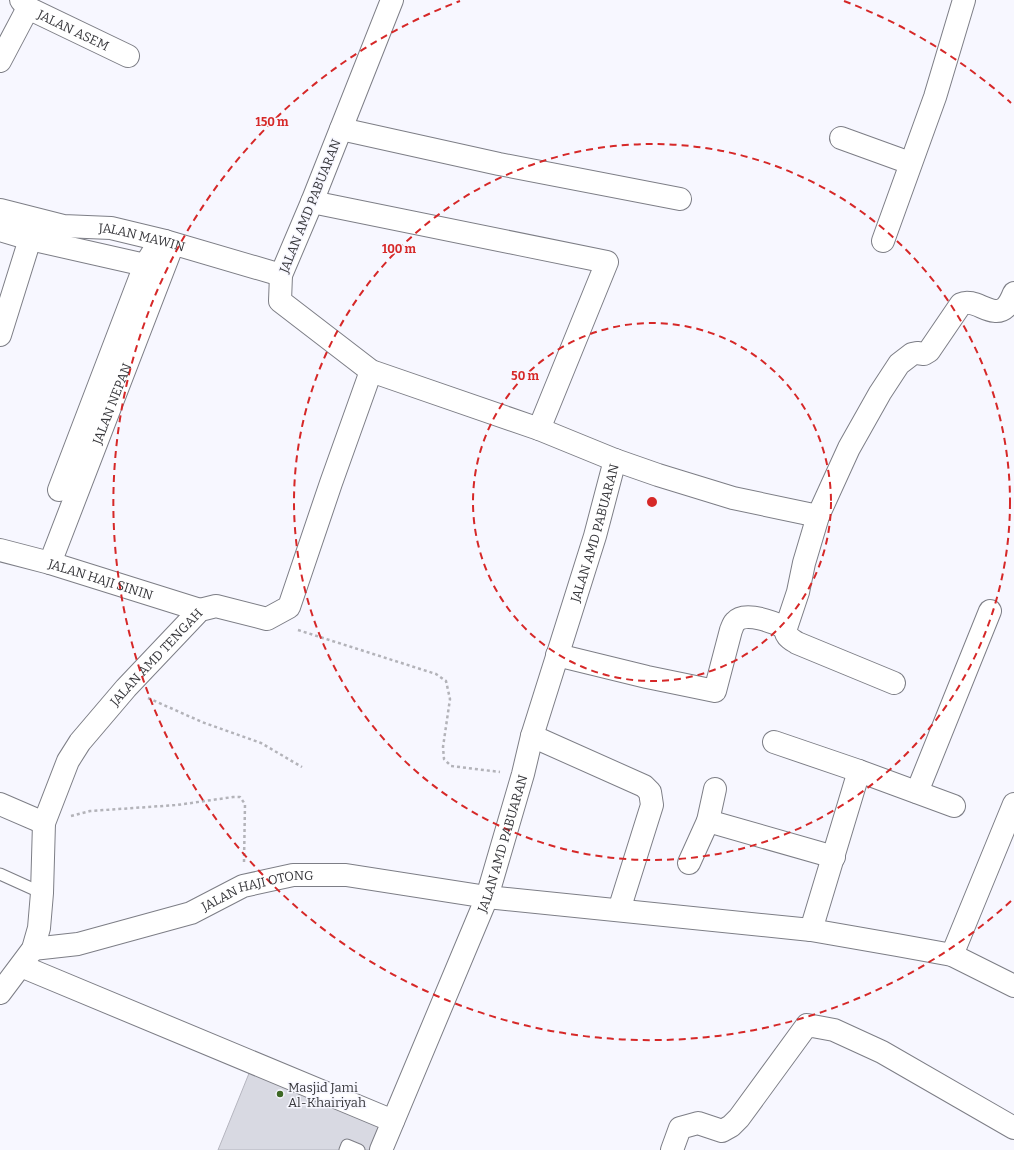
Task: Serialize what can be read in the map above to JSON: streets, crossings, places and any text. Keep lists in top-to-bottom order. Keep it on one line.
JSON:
{"streets":{"street":["JALAN ASEM","JALAN AMD PABUARAN","JALAN MAWIN","JALAN NEPAN","JALAN HAJI SININ","JALAN AMD TENGAH","JALAN HAJI OTONG"]},"crossings":[["JALAN AMD PABUARAN","JALAN MAWIN"],["JALAN AMD PABUARAN","JALAN HAJI OTONG"],["JALAN MAWIN","JALAN NEPAN"],["JALAN NEPAN","JALAN HAJI SININ"],["JALAN HAJI SININ","JALAN AMD TENGAH"],["JALAN AMD TENGAH","JALAN HAJI OTONG"]],"places":["Masjid Jami Al-Khairiyah"],"rings":["150 m","100 m","50 m"]}
